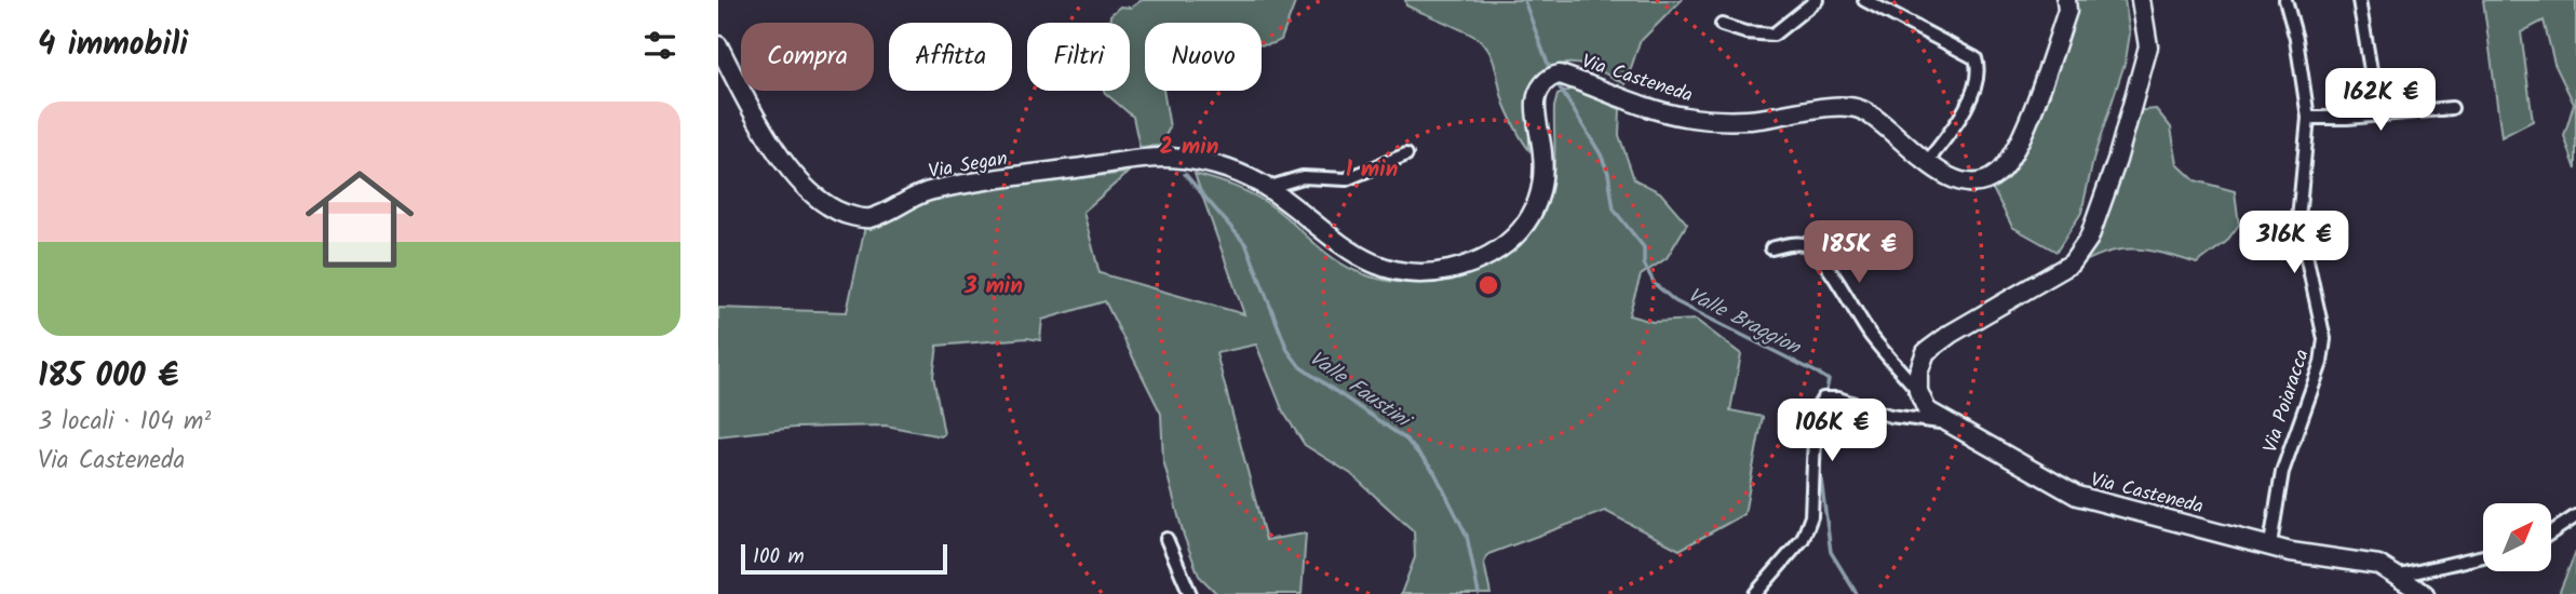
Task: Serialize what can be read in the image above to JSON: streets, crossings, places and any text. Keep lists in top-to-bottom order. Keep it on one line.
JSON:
{"streets":{"street":["Via Casteneda","Via Segan","Via Poiaracca"]},"crossings":[["Via Casteneda","Via Segan"],["Via Casteneda","Via Poiaracca"]],"water":["Valle Braggion","Valle Faustini"],"scale_bar":"100 m","north":"top right","page":{"heading":"4 immobili","chip":["Compra","Affitta","Filtri","Nuovo"],"price":["162K €","316K €","185K €","106K €"],"list":[{"name":"185 000 €","note":"3 locali · 104 m² · Via Casteneda"}],"scale":"100 m"},"rings":["2 min","1 min","3 min"]}
